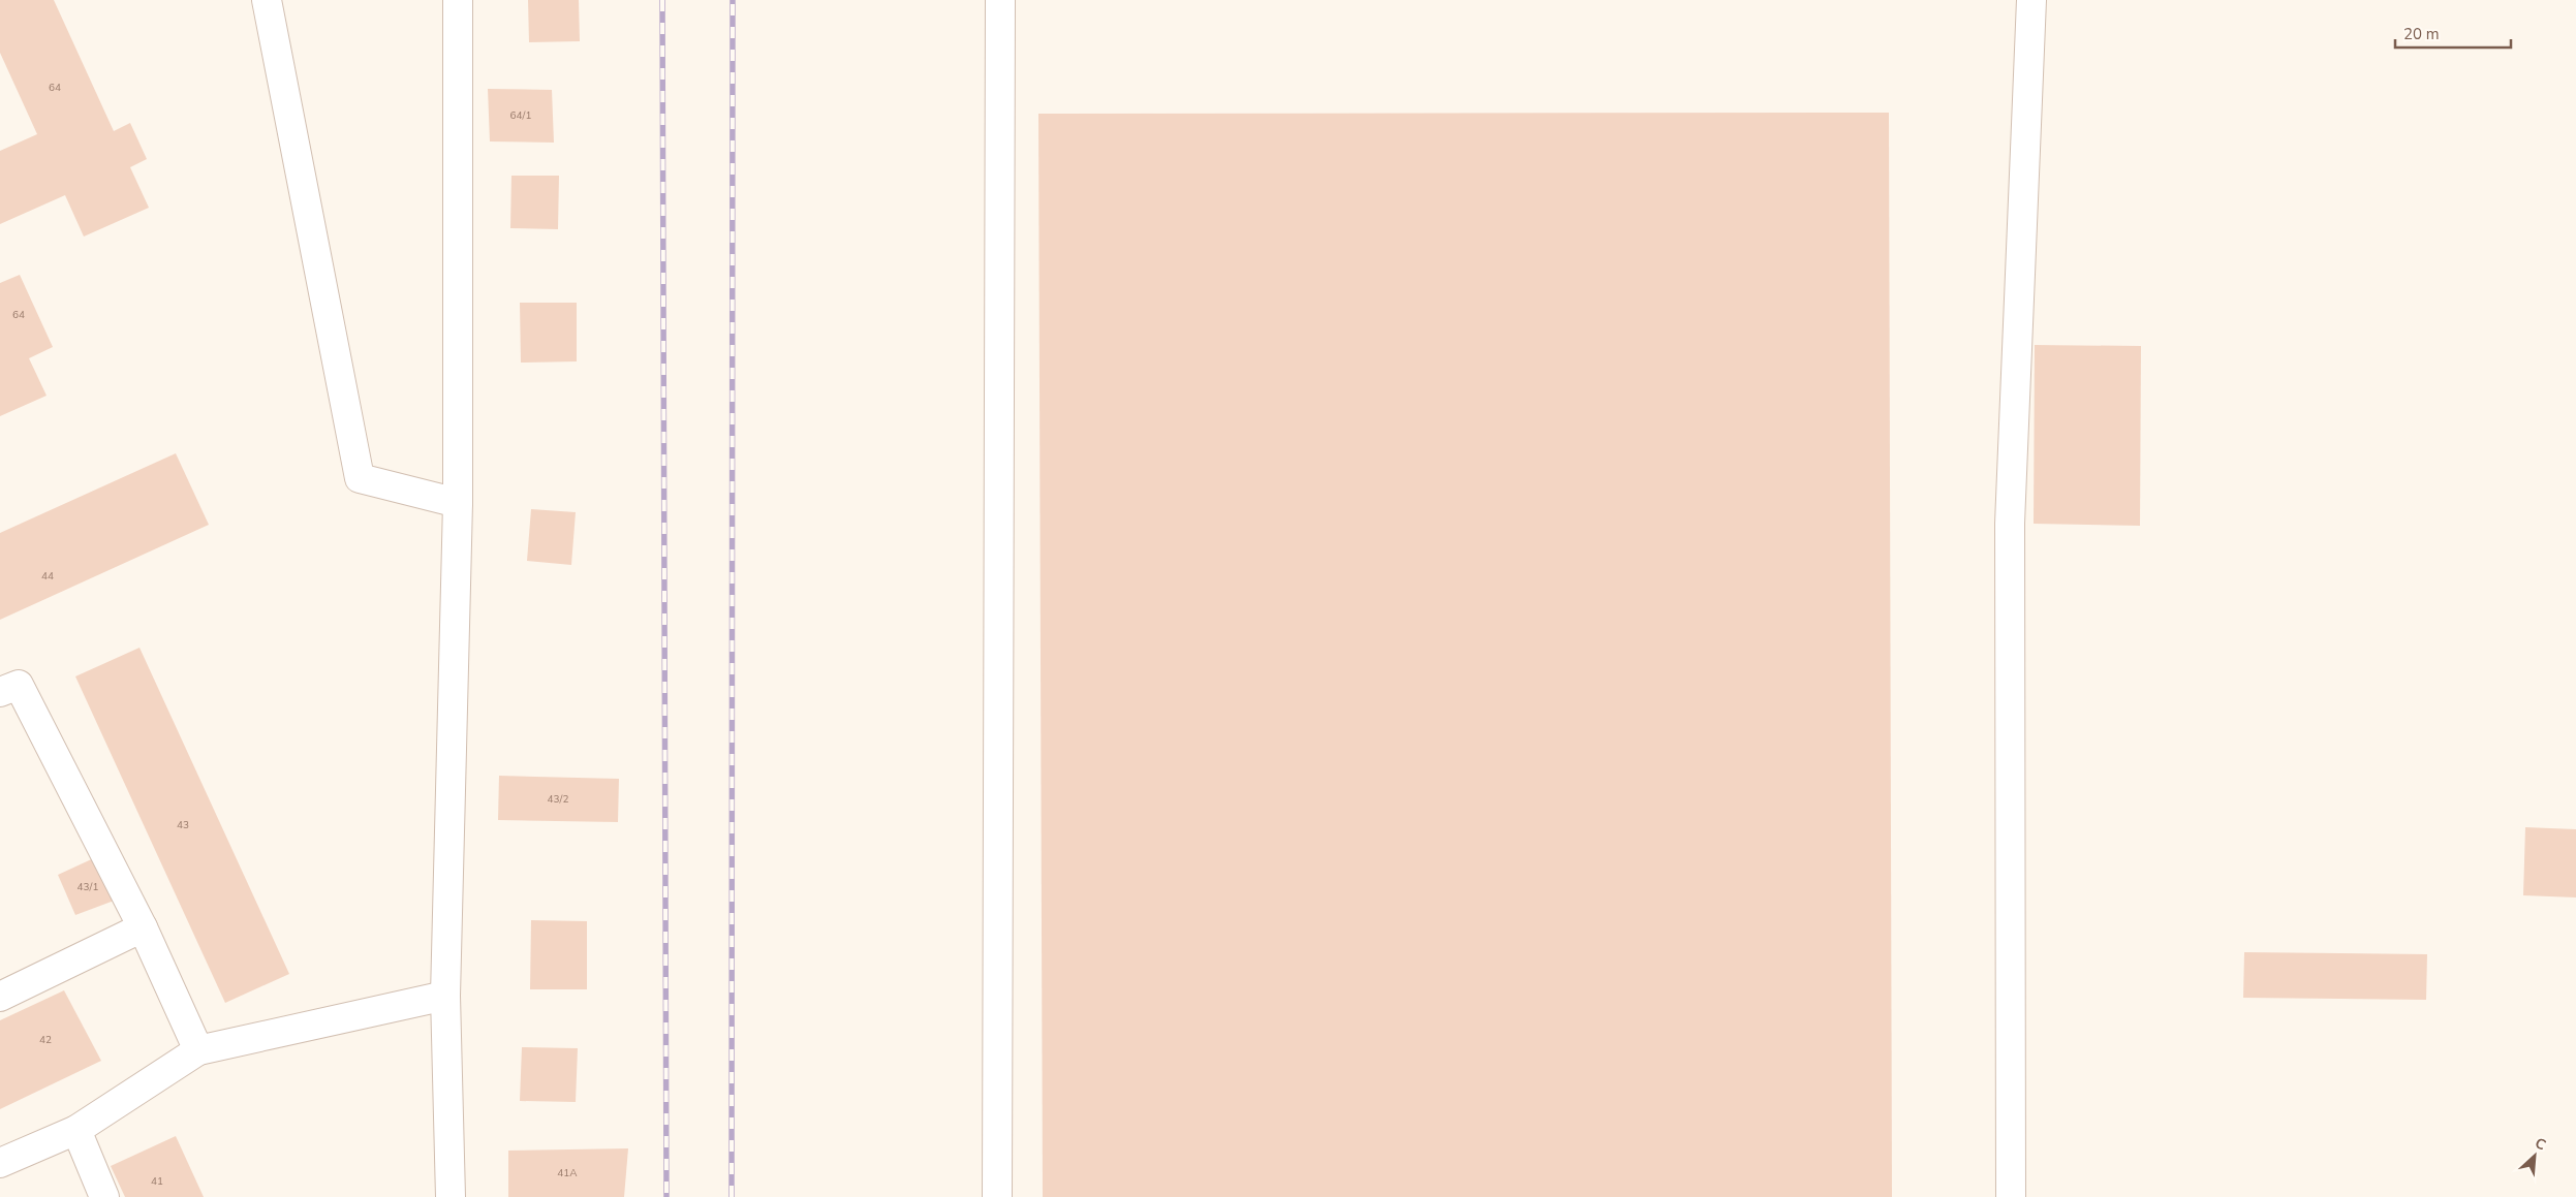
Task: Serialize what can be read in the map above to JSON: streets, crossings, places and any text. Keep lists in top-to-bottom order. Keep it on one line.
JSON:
{"house_numbers":["64","64/1","64","44","43/2","43","43/1","42","41А","41"],"scale_bar":"20 m","north":"top right"}
